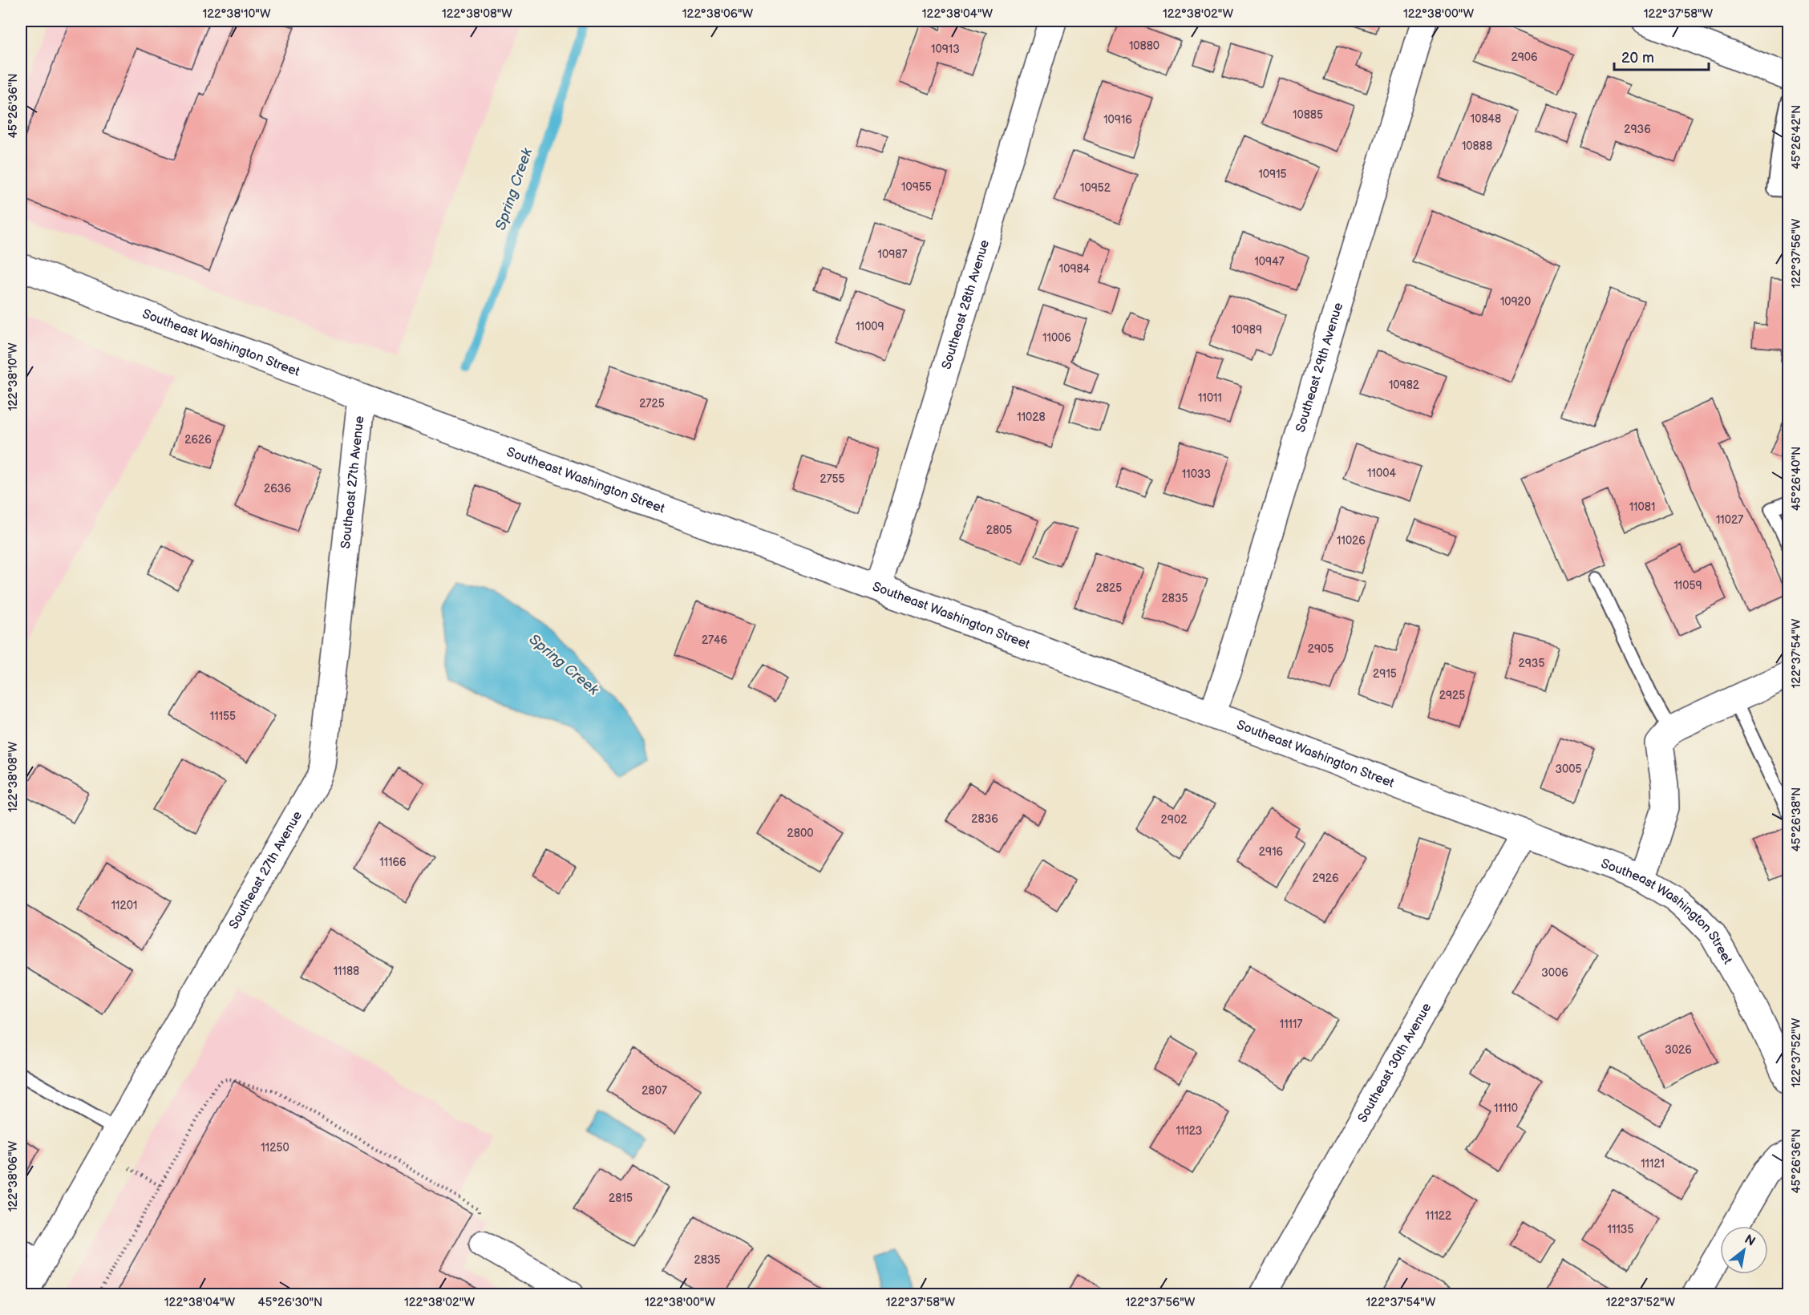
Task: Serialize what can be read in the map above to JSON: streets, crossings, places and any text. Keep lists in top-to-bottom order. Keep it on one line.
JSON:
{"streets":{"street":["Southeast 28th Avenue","Southeast Washington Street","Southeast 29th Avenue","Southeast 27th Avenue","Southeast 30th Avenue"]},"crossings":[["Southeast 28th Avenue","Southeast Washington Street"],["Southeast Washington Street","Southeast 29th Avenue"],["Southeast Washington Street","Southeast 27th Avenue"],["Southeast Washington Street","Southeast 30th Avenue"]],"water":["Spring Creek"],"house_numbers":["10880","10913","2906","10885","10848","10916","2936","10888","10915","10955","10952","10987","10947","10984","10920","11009","10989","11006","10982","11011","2725","11028","2626","11004","11033","2755","2636","11081","11027","2805","11026","11059","2825","2835","2746","2905","2935","2915","2925","11155","3005","2836","2902","2800","2916","11166","2926","11201","11188","3006","11117","3026","2807","11110","11123","11250","11121","2815","11122","11135","2835"],"scale_bar":"20 m","north":"top right","coordinates":["122°38'10\"W","122°38'08\"W","122°38'06\"W","122°38'04\"W","122°38'02\"W","122°38'00\"W","122°37'58\"W","45°26'36\"N","45°26'42\"N","122°37'56\"W","45°26'40\"N","122°37'54\"W","45°26'38\"N","122°37'52\"W","45°26'30\"N"]}
